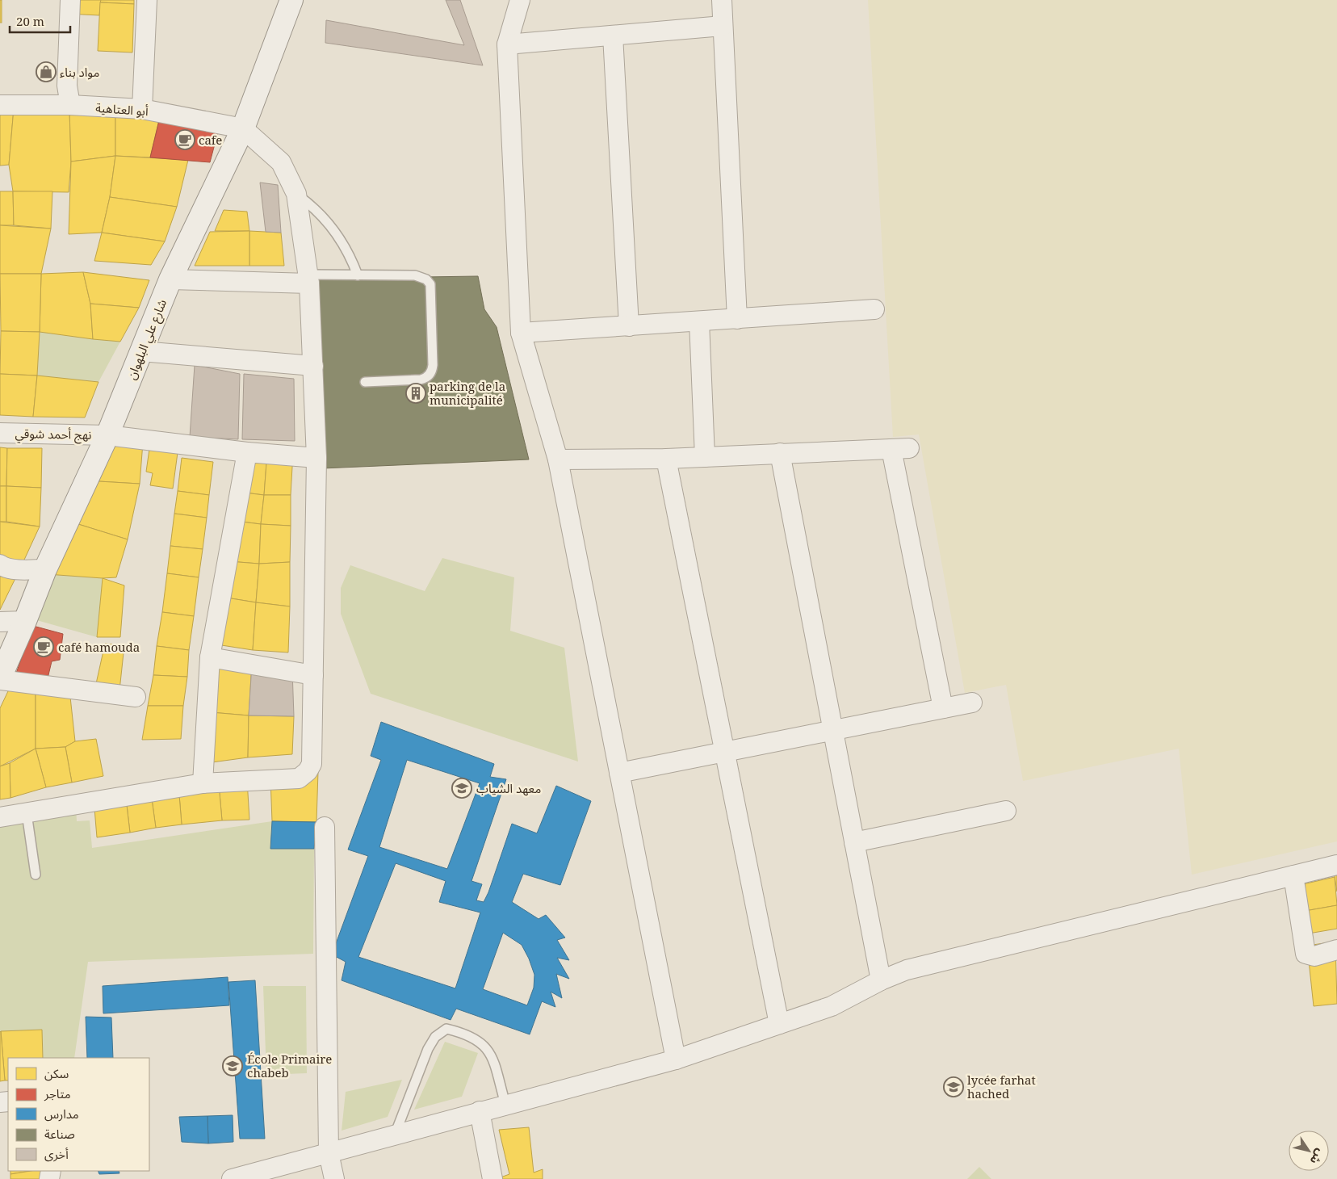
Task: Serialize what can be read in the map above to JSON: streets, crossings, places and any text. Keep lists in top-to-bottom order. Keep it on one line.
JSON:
{"streets":{"street":["أبو العتاهية","شارع علي البلهوان","نهج أحمد شوقي"]},"crossings":[["أبو العتاهية","شارع علي البلهوان"],["شارع علي البلهوان","نهج أحمد شوقي"]],"places":{"shop":["مواد بناء"],"cafe":["cafe","café hamouda"],"building":["parking de la municipalité"],"school or university":["معهد الشياب","École Primaire chabeb","lycée farhat hached"]},"legend":["سكن","متاجر","مدارس","صناعة","أخرى"],"scale_bar":"20 m","north":"bottom right"}
